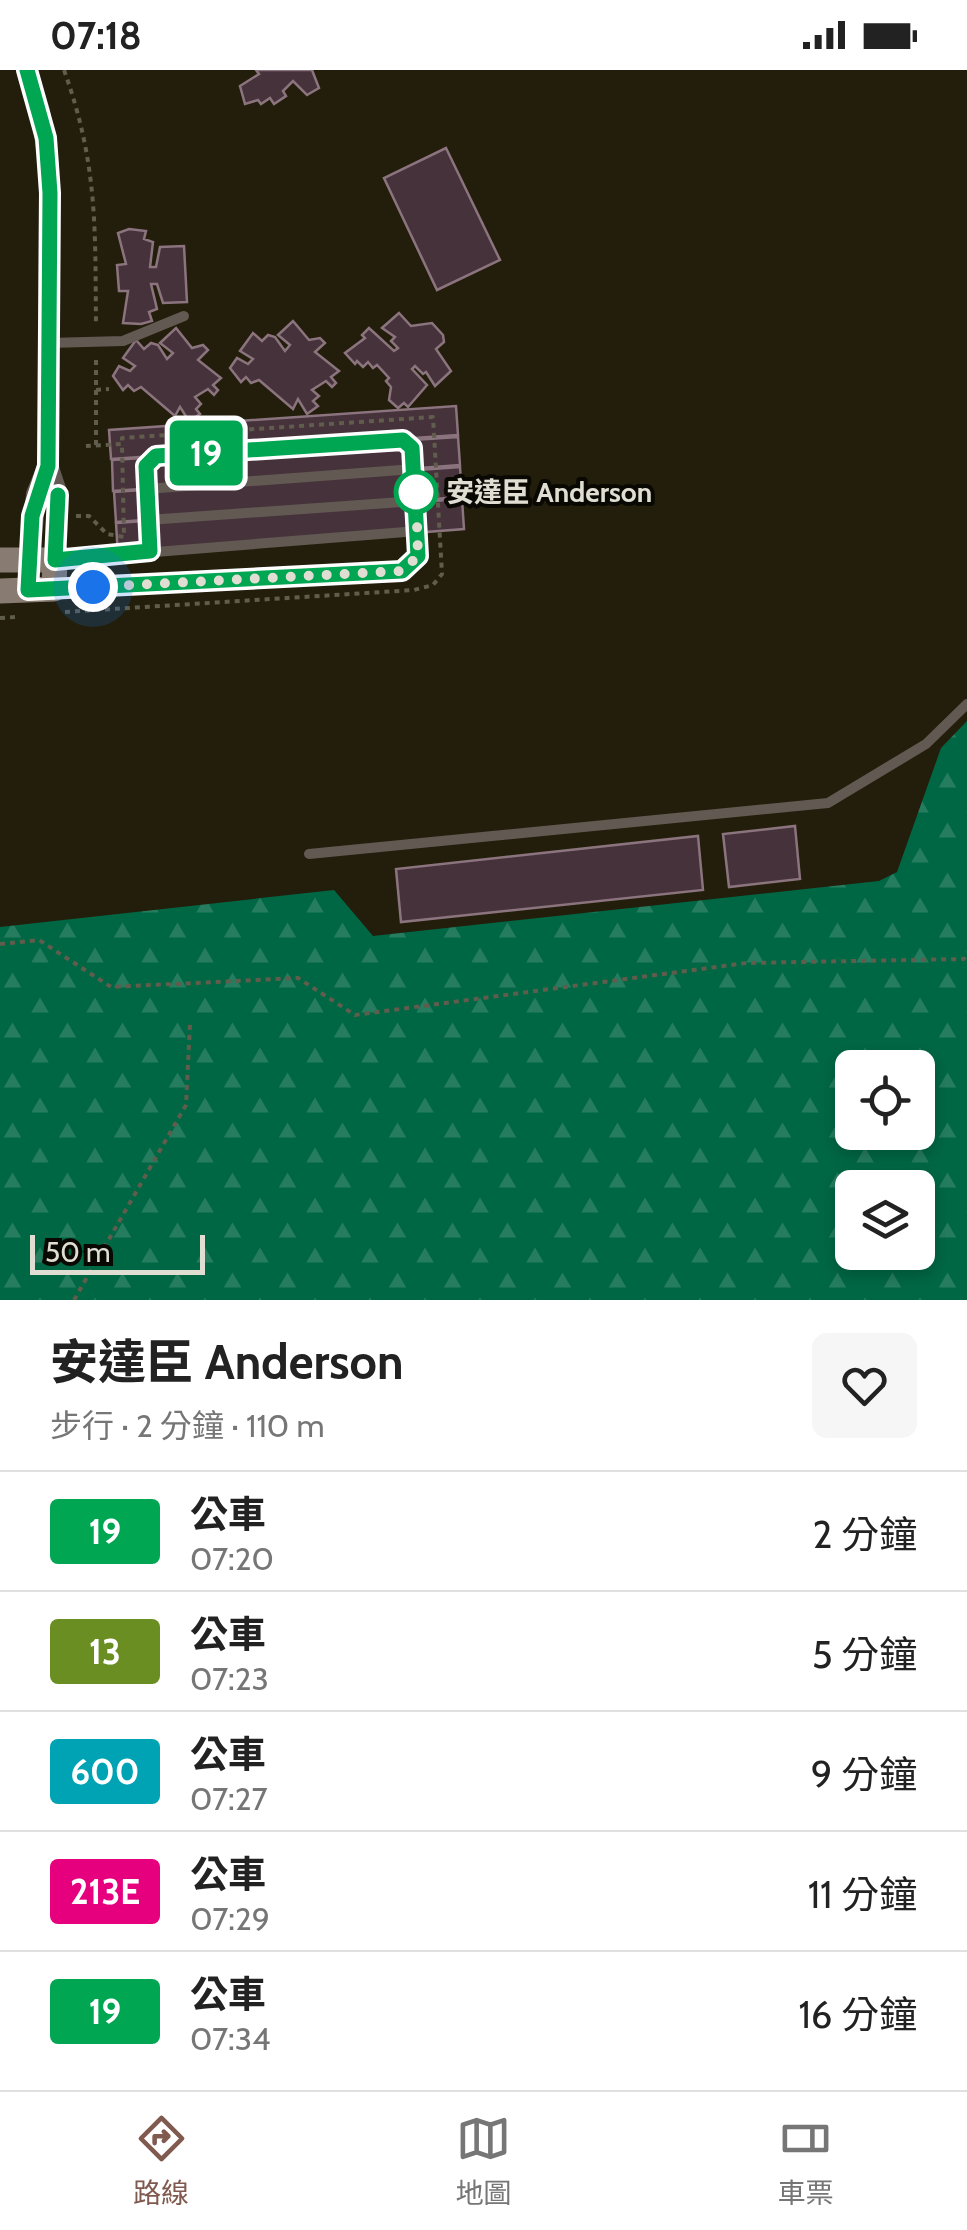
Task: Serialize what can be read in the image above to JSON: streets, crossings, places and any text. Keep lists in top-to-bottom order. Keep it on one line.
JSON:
{"places":["安達臣 Anderson"],"lines":["bus line 19"],"scale_bar":"50 m","page":{"status":"07:18","on_map":"19","scale":"50 m","heading":["安達臣 Anderson","步行 · 2 分鐘 · 110 m"],"list":[{"mark":"19","name":"公車","note":"07:20","value":"2 分鐘"},{"mark":"13","name":"公車","note":"07:23","value":"5 分鐘"},{"mark":"600","name":"公車","note":"07:27","value":"9 分鐘"},{"mark":"213E","name":"公車","note":"07:29","value":"11 分鐘"},{"mark":"19","name":"公車","note":"07:34","value":"16 分鐘"}],"tabs":["路線","地圖","車票"]}}
